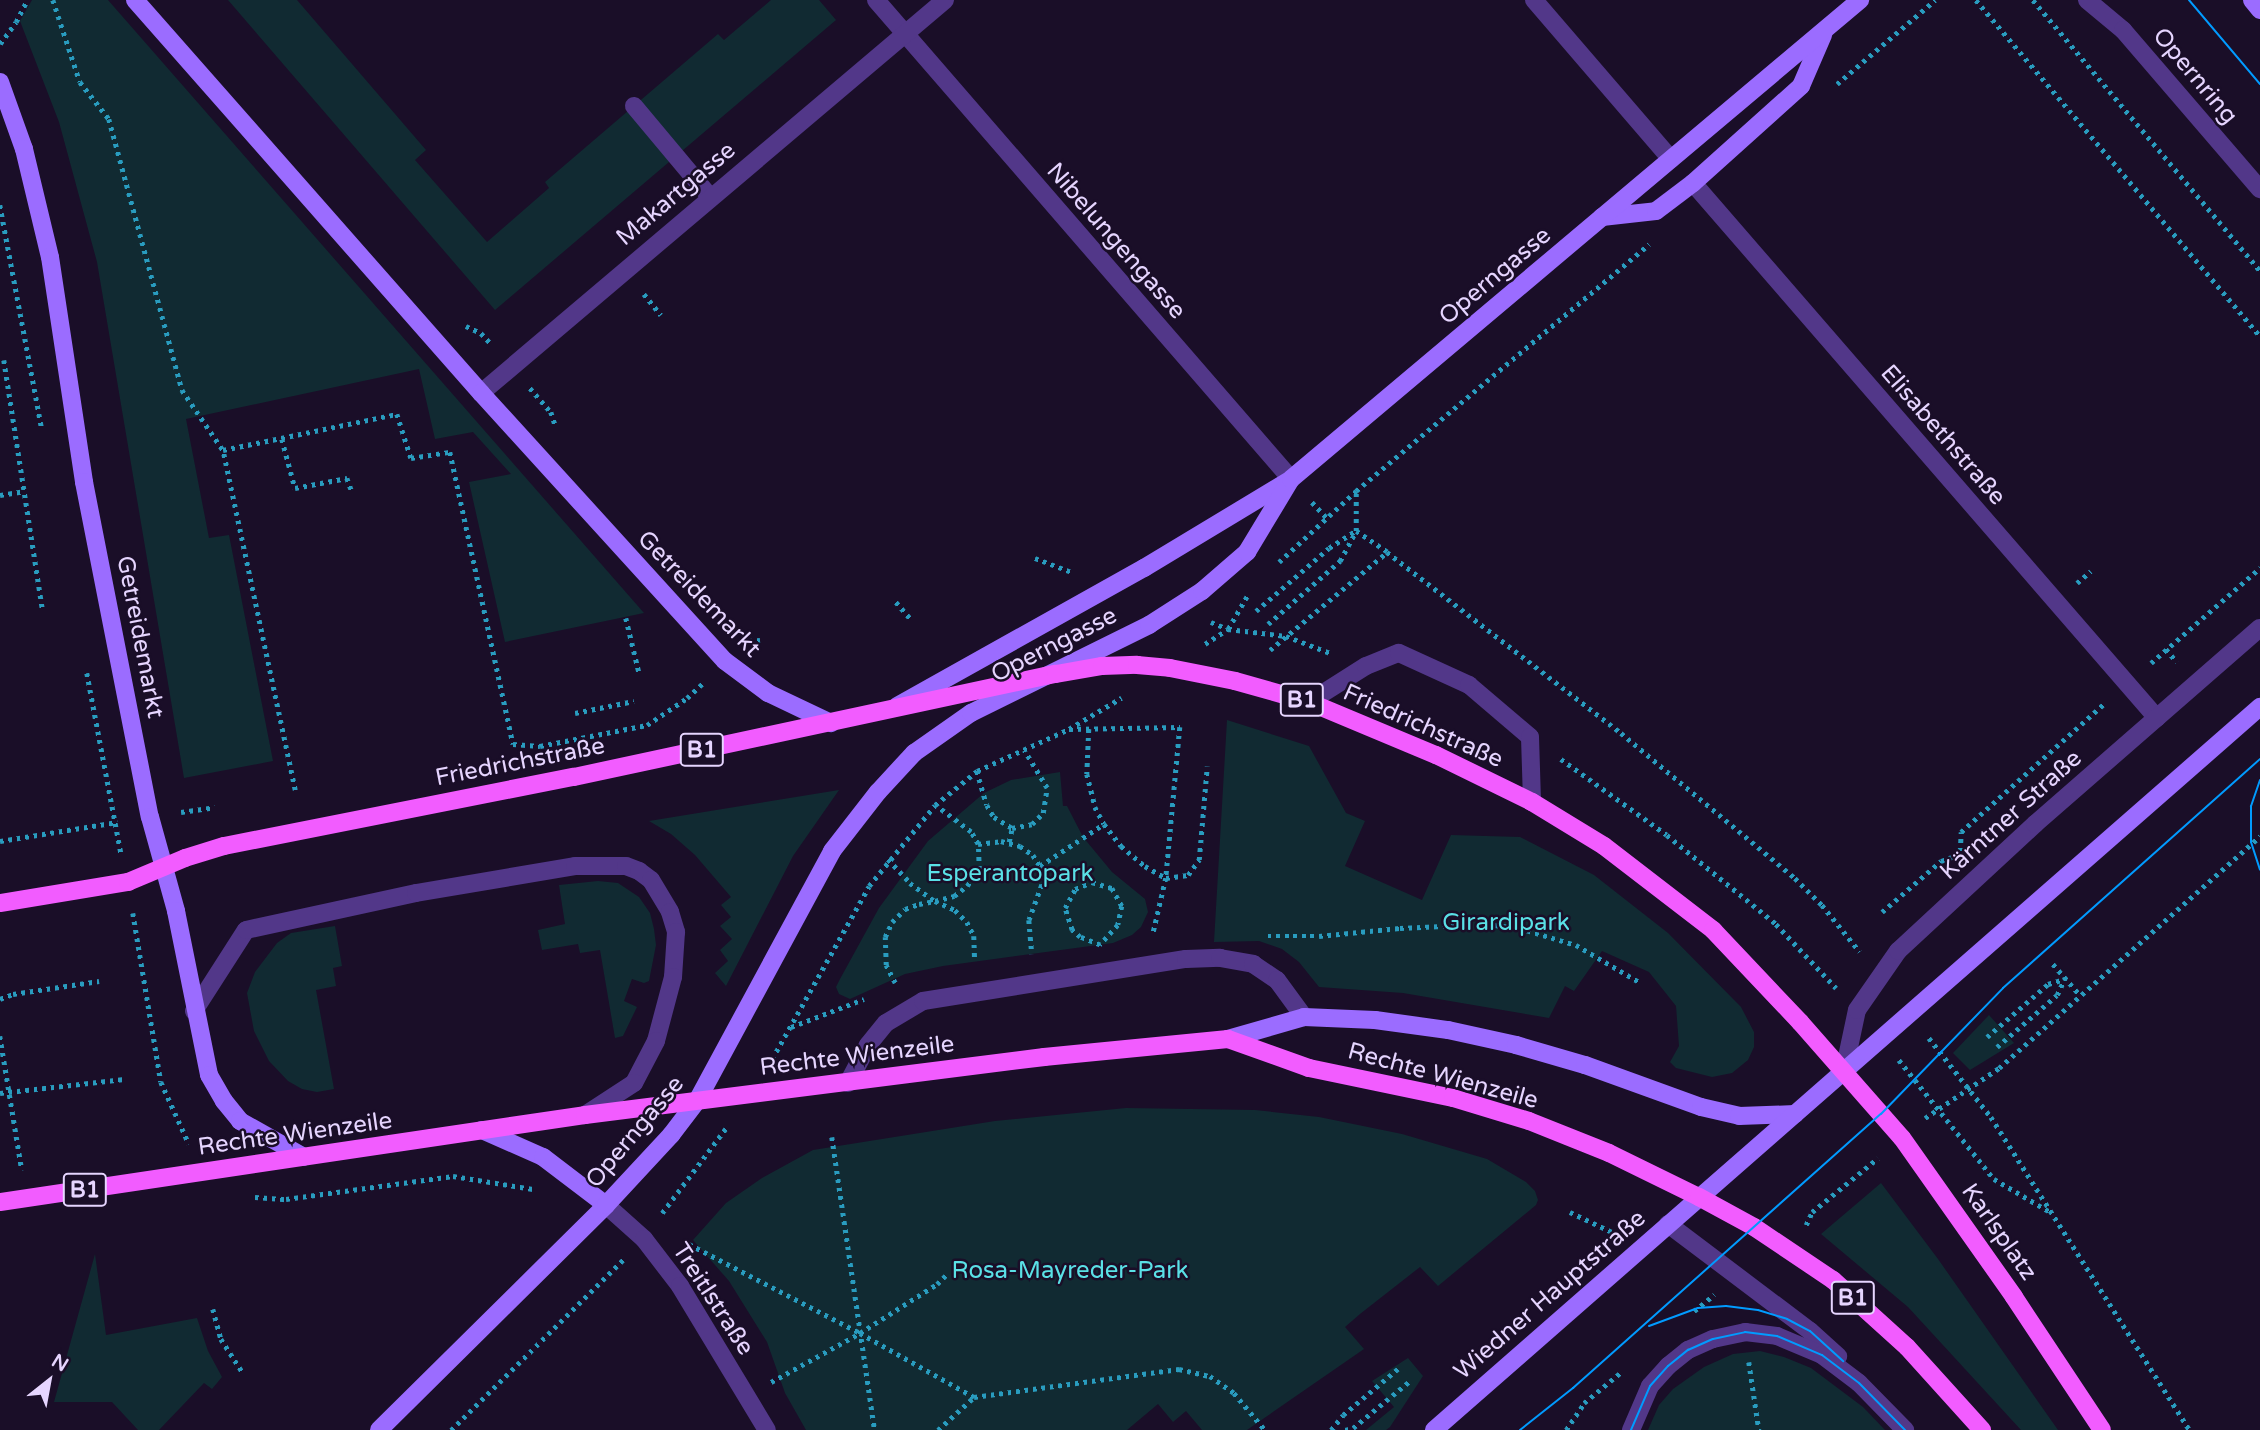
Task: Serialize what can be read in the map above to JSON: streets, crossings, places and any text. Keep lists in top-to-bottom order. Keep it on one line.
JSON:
{"streets":{"main road":["Operngasse","Getreidemarkt","B1","Friedrichstraße","Rechte Wienzeile","Karlsplatz","Wiedner Hauptstraße"],"street":["Opernring","Makartgasse","Nibelungengasse","Elisabethstraße","Kärntner Straße","Treitlstraße"]},"crossings":[["Makartgasse","Nibelungengasse"],["Makartgasse","Getreidemarkt"],["Nibelungengasse","Operngasse"],["Nibelungengasse","Friedrichstraße"],["Operngasse","Friedrichstraße"],["Operngasse","Rechte Wienzeile"],["Operngasse","Treitlstraße"],["Elisabethstraße","Kärntner Straße"],["Getreidemarkt","B1"],["Getreidemarkt","Friedrichstraße"],["Getreidemarkt","Rechte Wienzeile"],["B1","Friedrichstraße"],["B1","Rechte Wienzeile"],["B1","Wiedner Hauptstraße"],["Friedrichstraße","Kärntner Straße"],["Friedrichstraße","Karlsplatz"],["Kärntner Straße","Karlsplatz"],["Rechte Wienzeile","Wiedner Hauptstraße"]],"parks":["Esperantopark","Girardipark","Rosa-Mayreder-Park"],"north":"top right"}
